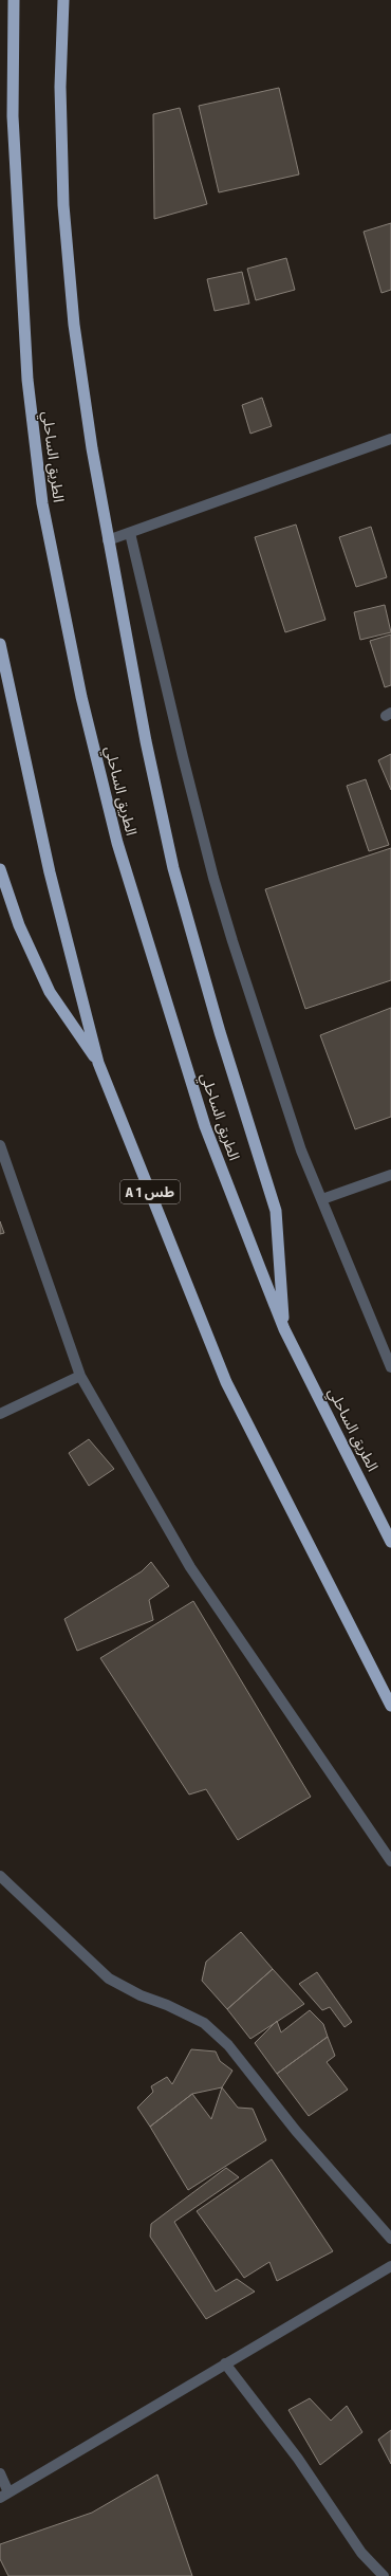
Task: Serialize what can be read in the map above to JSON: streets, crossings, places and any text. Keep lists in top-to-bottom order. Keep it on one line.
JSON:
{"streets":{"highway":["الطريق الساحلي","A 1 طس"]}}
